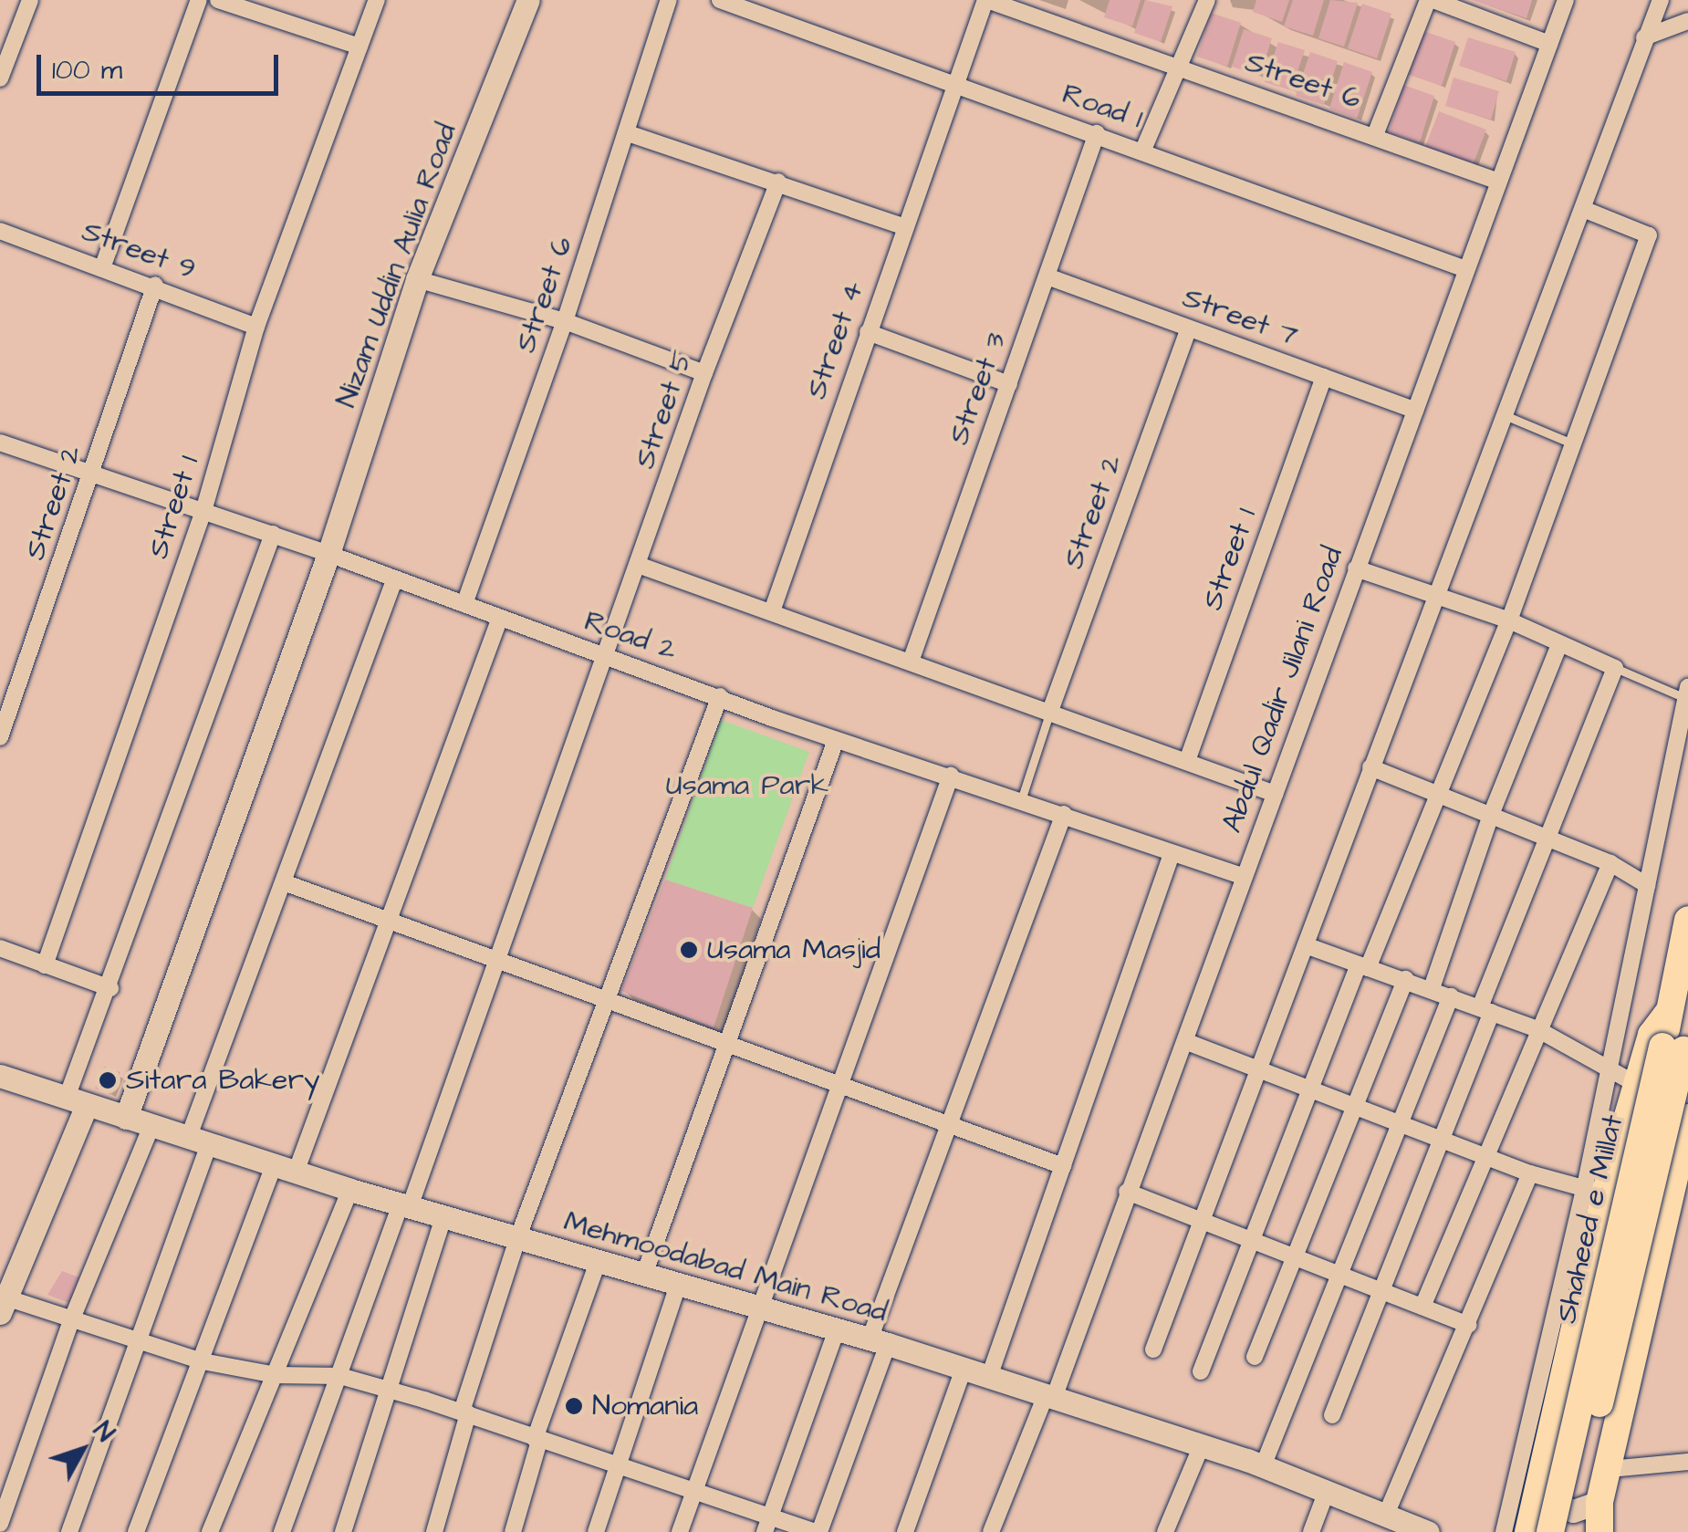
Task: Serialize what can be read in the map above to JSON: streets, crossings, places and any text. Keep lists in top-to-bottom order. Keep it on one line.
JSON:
{"streets":{"main road":["Nizam Uddin Aulia Road","Shaheed e Millat","Mehmoodabad Main Road"],"street":["Street 6","Road 1","Street 9","Street 7","Street 4","Street 3","Street 5","Street 2","Street 1","Road 2","Abdul Qadir Jilani Road"]},"crossings":[["Street 6","Road 2"],["Street 6","Abdul Qadir Jilani Road"],["Road 1","Street 4"],["Road 1","Street 3"],["Road 1","Abdul Qadir Jilani Road"],["Street 9","Street 2"],["Street 9","Street 1"],["Nizam Uddin Aulia Road","Road 2"],["Nizam Uddin Aulia Road","Mehmoodabad Main Road"],["Street 7","Street 3"],["Street 7","Street 2"],["Street 7","Street 1"],["Street 7","Abdul Qadir Jilani Road"],["Street 5","Road 2"],["Street 5","Mehmoodabad Main Road"],["Street 2","Road 2"],["Street 1","Road 2"],["Road 2","Abdul Qadir Jilani Road"],["Abdul Qadir Jilani Road","Mehmoodabad Main Road"]],"parks":["Usama Park"],"places":["Usama Masjid","Sitara Bakery","Nomania"],"scale_bar":"100 m","north":"top right"}
